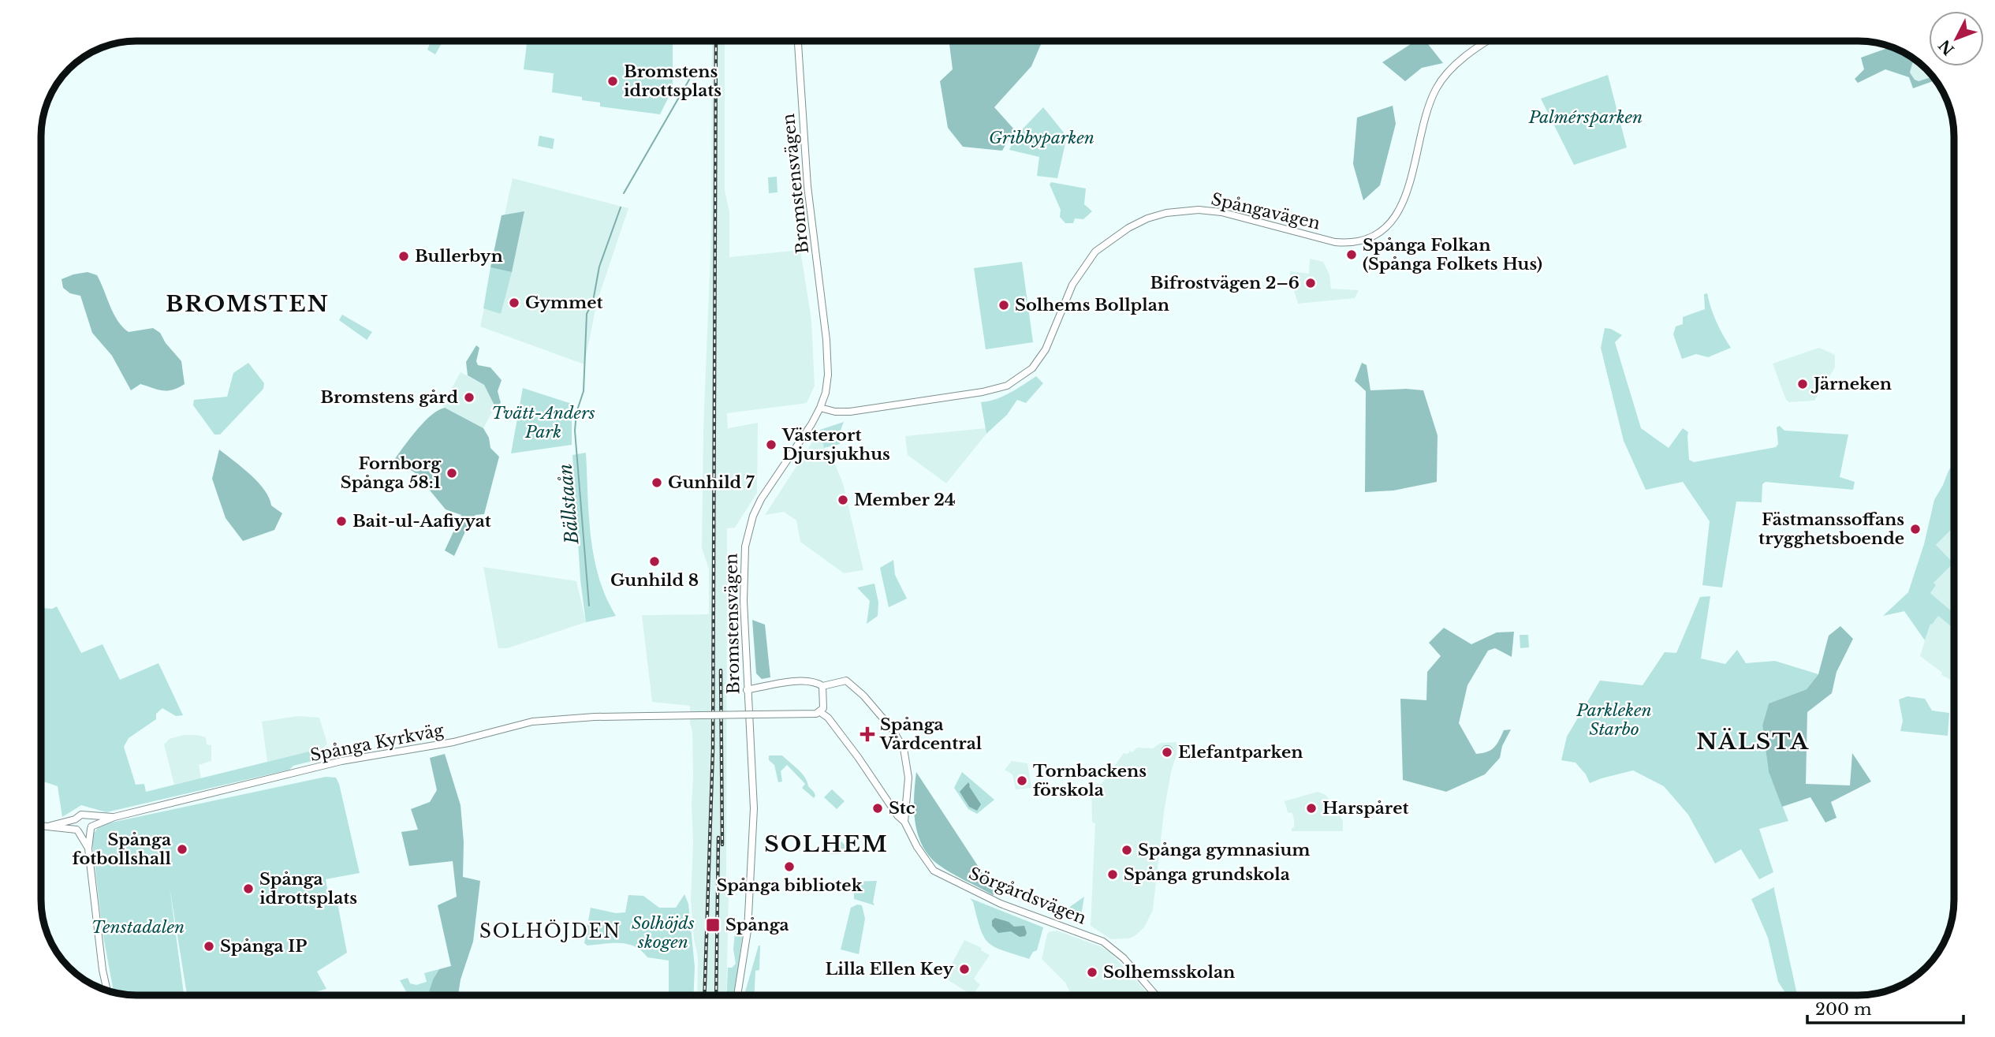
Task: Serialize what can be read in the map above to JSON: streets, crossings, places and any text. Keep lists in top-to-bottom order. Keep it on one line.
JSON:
{"streets":{"street":["Bromstensvägen","Spångavägen","Spånga Kyrkväg","Sörgårdsvägen"]},"crossings":[["Bromstensvägen","Spångavägen"],["Spånga Kyrkväg","Sörgårdsvägen"]],"districts":["BROMSTEN","NÄLSTA","SOLHEM","SOLHÖJDEN"],"water":["Bällstaån"],"parks":["Palmérsparken","Gribbyparken","Tvätt-Anders Park","Parkleken Starbo","Solhöjds skogen","Tenstadalen"],"places":{"other":["Bromstens idrottsplats","Spånga Folkan (Spånga Folkets Hus)","Bullerbyn","Bifrostvägen 2–6","Gymmet","Solhems Bollplan","Järneken","Bromstens gård","Västerort Djursjukhus","Fornborg Spånga 58:1","Gunhild 7","Member 24","Bait-ul-Aafiyyat","Fästmanssoffans trygghetsboende","Gunhild 8","Elefantparken","Tornbackens förskola","Stc","Harspåret","Spånga fotbollshall","Spånga gymnasium","Spånga bibliotek","Spånga grundskola","Spånga idrottsplats","Spånga IP","Lilla Ellen Key","Solhemsskolan"],"health":["Spånga Vårdcentral"],"transit":["Spånga"]},"scale_bar":"200 m","north":"bottom left"}
